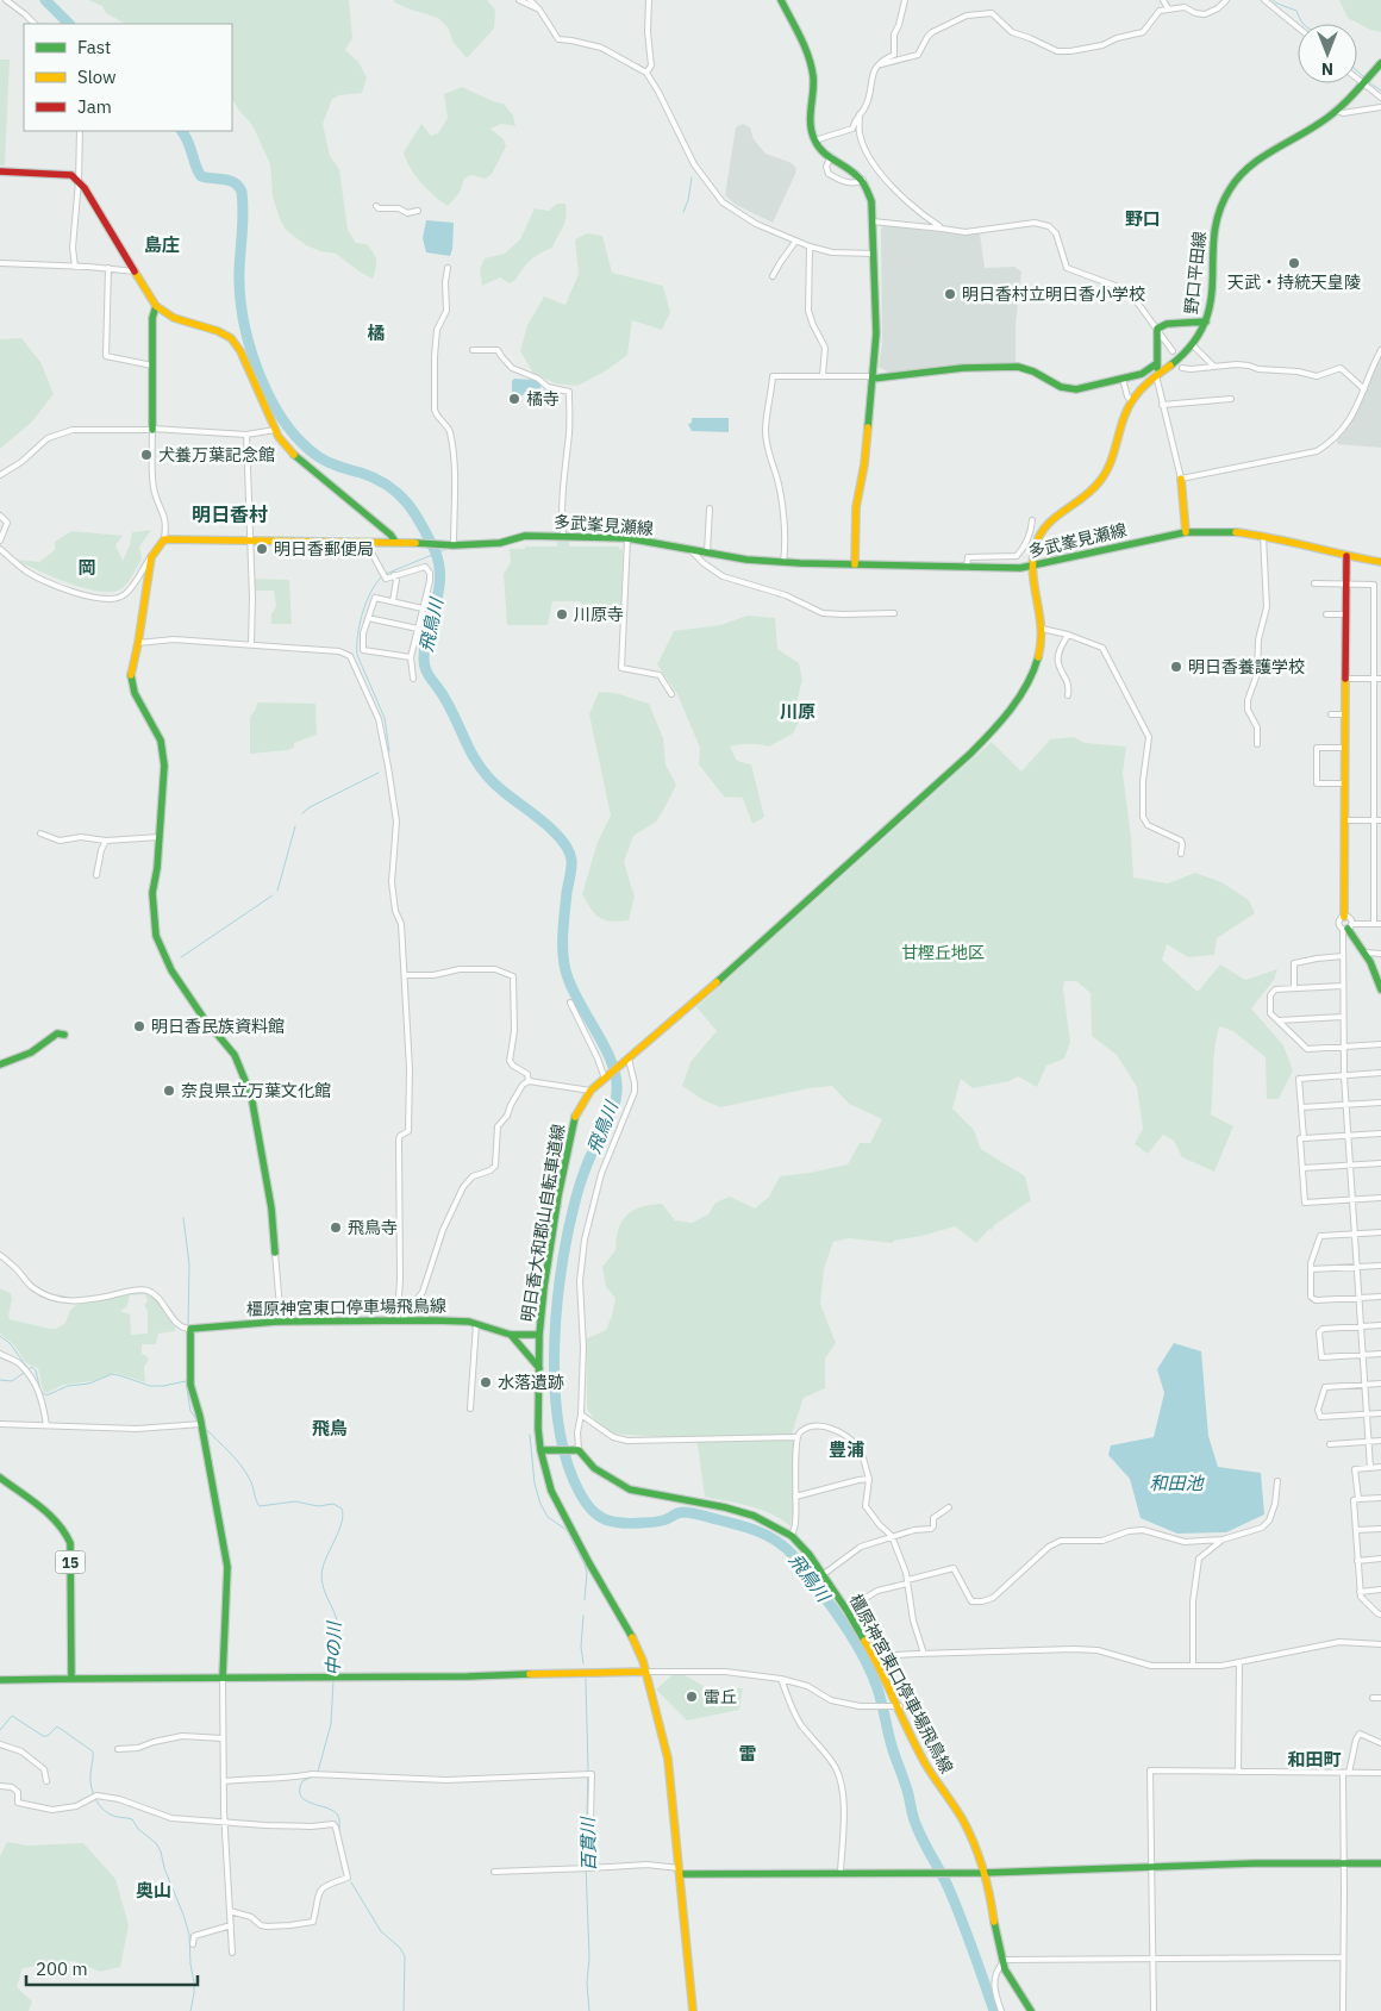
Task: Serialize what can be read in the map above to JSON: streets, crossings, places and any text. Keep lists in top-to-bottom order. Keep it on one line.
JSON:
{"streets":{"main road":["野口平田線","多武峯見瀬線","明日香大和郡山自転車道線","橿原神宮東口停車場飛鳥線","15"]},"crossings":[["野口平田線","多武峯見瀬線"],["野口平田線","明日香大和郡山自転車道線"],["多武峯見瀬線","明日香大和郡山自転車道線"],["明日香大和郡山自転車道線","橿原神宮東口停車場飛鳥線"]],"districts":["野口","島庄","橘","明日香村","岡","川原","飛鳥","豊浦","雷","和田町","奥山"],"water":["飛鳥川","和田池","中の川","百貫川"],"parks":["甘樫丘地区"],"places":["天武・持統天皇陵","明日香村立明日香小学校","橘寺","犬養万葉記念館","明日香郵便局","川原寺","明日香養護学校","明日香民族資料館","奈良県立万葉文化館","飛鳥寺","水落遺跡","雷丘"],"legend":["Fast","Slow","Jam"],"scale_bar":"200 m","north":"bottom"}
